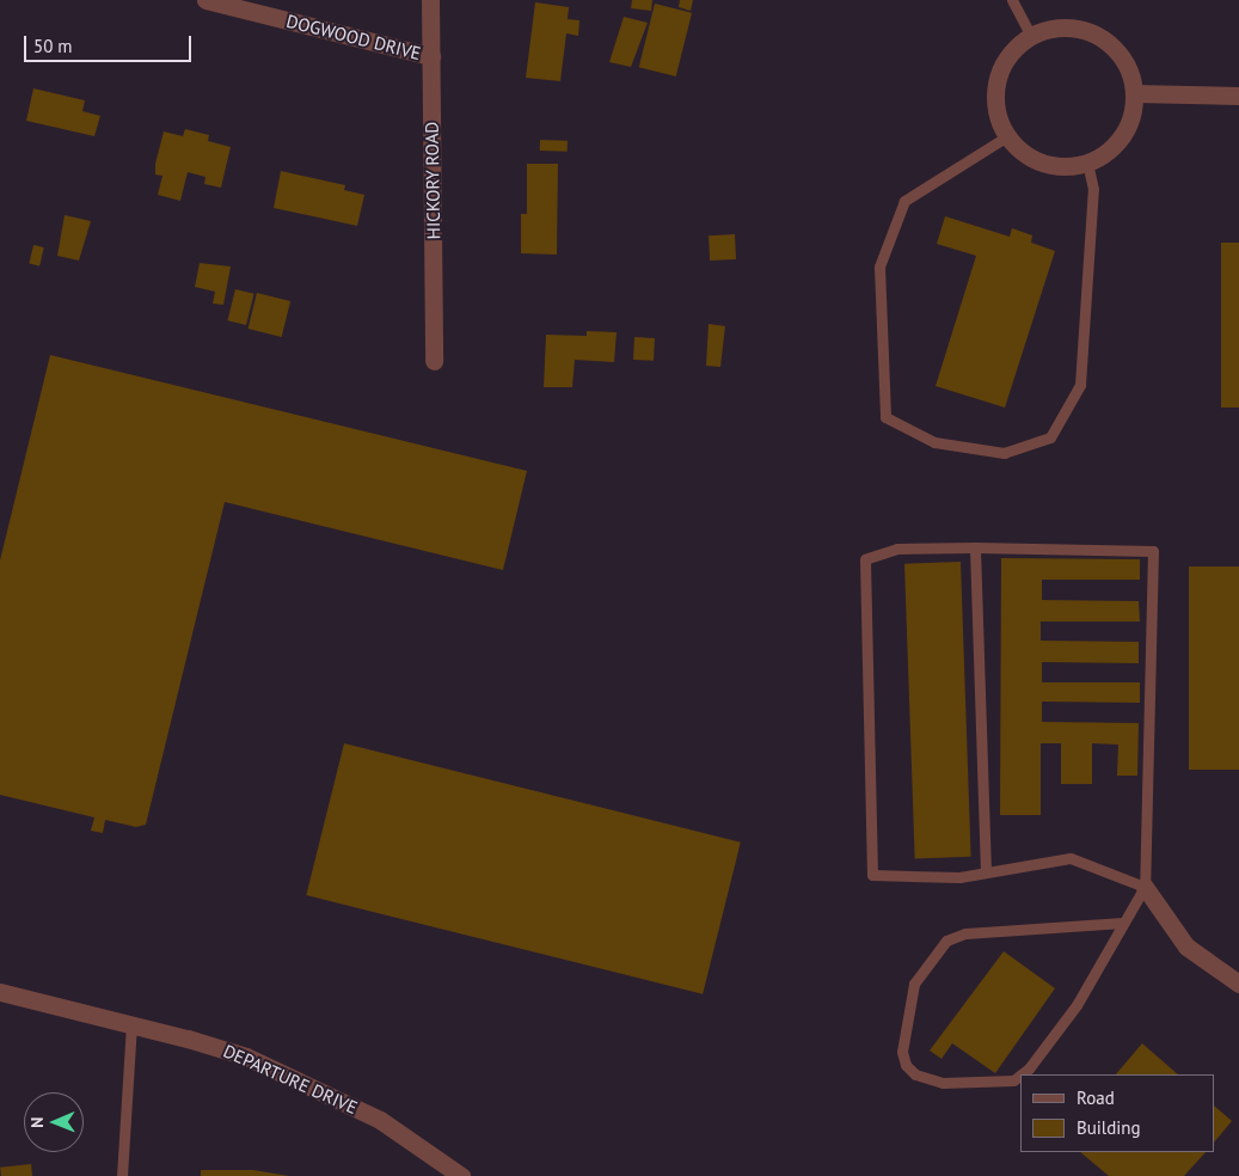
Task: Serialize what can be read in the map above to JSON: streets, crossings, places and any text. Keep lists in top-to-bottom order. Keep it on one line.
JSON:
{"streets":{"street":["DOGWOOD DRIVE","HICKORY ROAD","DEPARTURE DRIVE"]},"crossings":[["DOGWOOD DRIVE","HICKORY ROAD"]],"legend":["Road","Building"],"scale_bar":"50 m","north":"left"}
